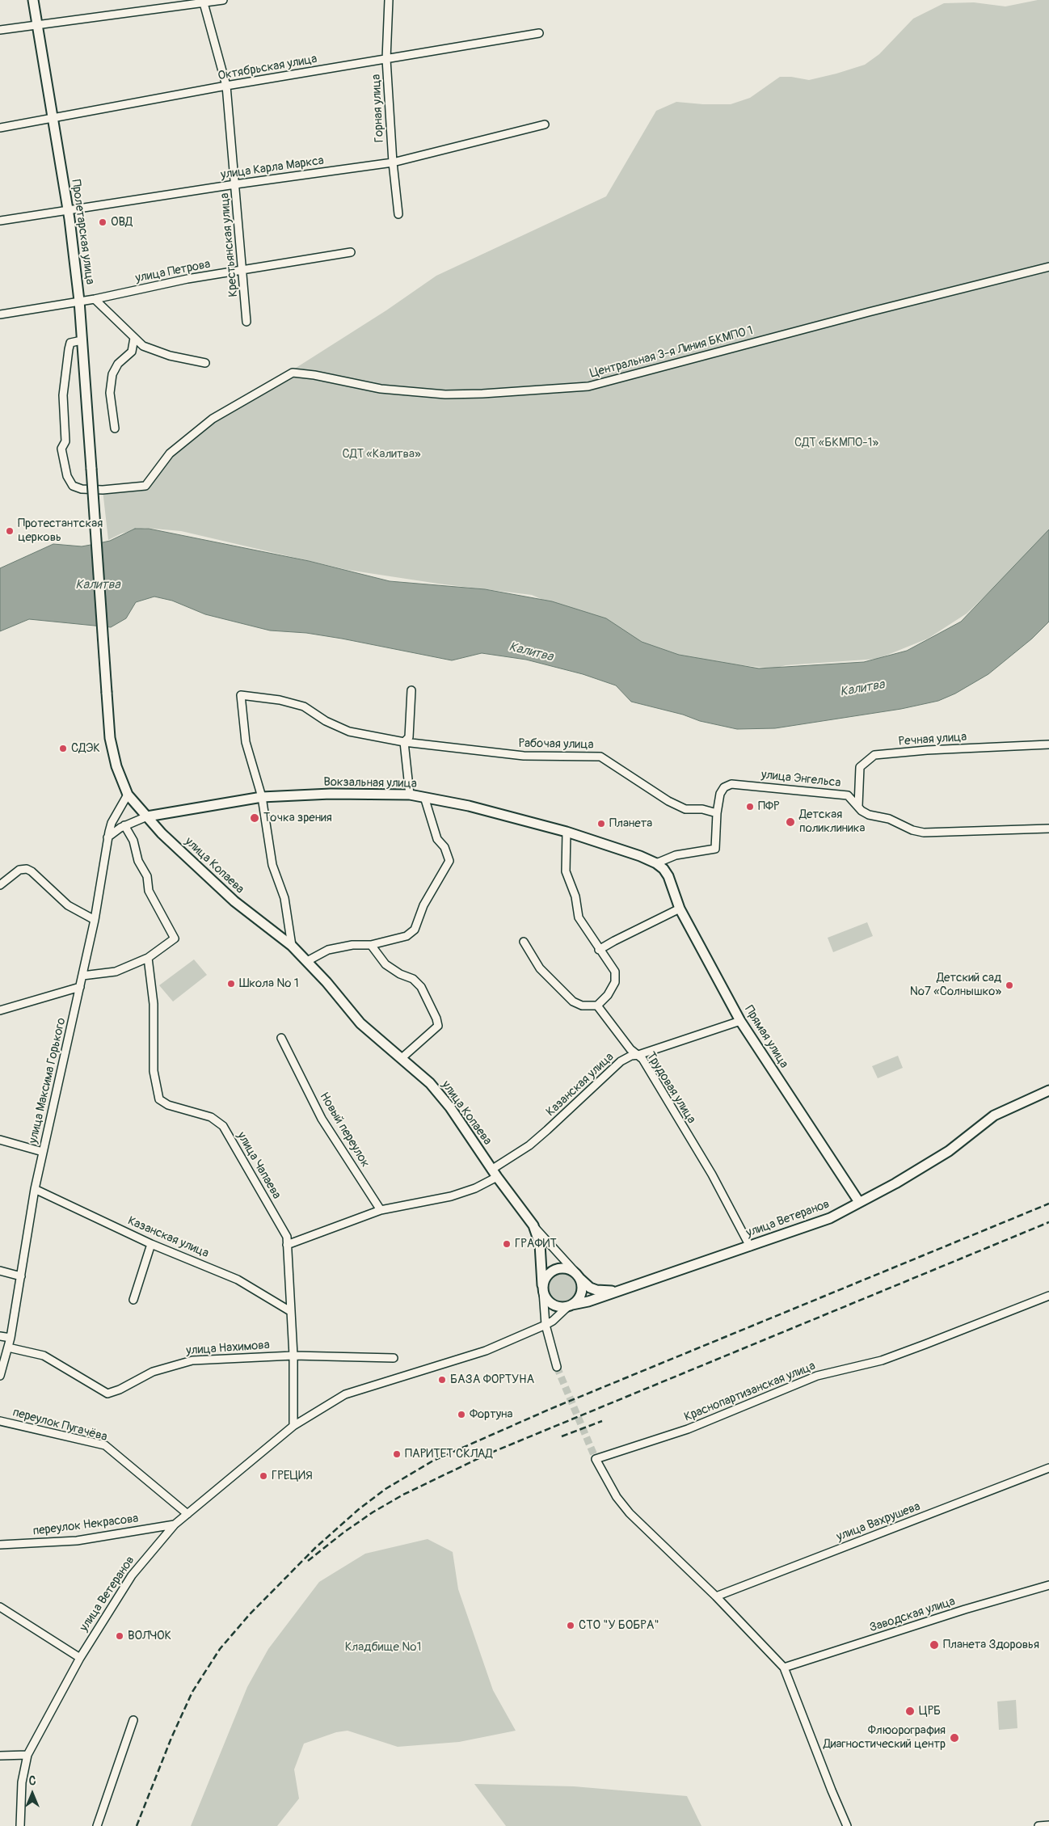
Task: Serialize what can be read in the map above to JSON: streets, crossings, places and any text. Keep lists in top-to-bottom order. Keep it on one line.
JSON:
{"streets":{"main road":["Пролетарская улица","Вокзальная улица","улица Копаева","Прямая улица","улица Ветеранов"],"street":["Октябрьская улица","Горная улица","улица Карла Маркса","Крестьянская улица","улица Петрова","Центральная 3-я Линия БКМПО 1","Речная улица","Рабочая улица","улица Энгельса","улица Максима Горького","Казанская улица","Трудовая улица","Новый переулок","улица Чапаева","улица Нахимова","Краснопартизанская улица","переулок Пугачёва","улица Вахрушева","переулок Некрасова","Заводская улица"]},"crossings":[["Октябрьская улица","Горная улица"],["Октябрьская улица","Пролетарская улица"],["Октябрьская улица","Крестьянская улица"],["Горная улица","улица Карла Маркса"],["улица Карла Маркса","Пролетарская улица"],["улица Карла Маркса","Крестьянская улица"],["Пролетарская улица","улица Петрова"],["Пролетарская улица","Центральная 3-я Линия БКМПО 1"],["Пролетарская улица","улица Копаева"],["Пролетарская улица","улица Максима Горького"],["Крестьянская улица","улица Петрова"],["Речная улица","улица Энгельса"],["Рабочая улица","улица Энгельса"],["Рабочая улица","Вокзальная улица"],["улица Энгельса","Вокзальная улица"],["Вокзальная улица","улица Копаева"],["Вокзальная улица","Прямая улица"],["улица Копаева","улица Максима Горького"],["улица Копаева","Казанская улица"],["улица Копаева","улица Ветеранов"],["Прямая улица","Казанская улица"],["Прямая улица","улица Ветеранов"],["улица Максима Горького","Казанская улица"],["улица Максима Горького","улица Нахимова"],["Казанская улица","Трудовая улица"],["Казанская улица","Новый переулок"],["Казанская улица","улица Чапаева"],["Трудовая улица","улица Ветеранов"],["улица Чапаева","улица Ветеранов"],["улица Чапаева","улица Нахимова"],["улица Ветеранов","переулок Пугачёва"],["улица Ветеранов","переулок Некрасова"],["Краснопартизанская улица","улица Вахрушева"]],"water":["Калитва"],"parks":["СДТ «БКМПО-1»","СДТ «Калитва»","Кладбище №1"],"places":["ОВД","Протестантская церковь","СДЭК","ПФР","Точка зрения","Детская поликлиника","Планета","Школа № 1","Детский сад №7 «Солнышко»","ГРАФИТ","БАЗА ФОРТУНА","Фортуна","ПАРИТЕТ СКЛАД","ГРЕЦИЯ","СТО \"У БОБРА\"","ВОЛЧОК","Планета Здоровья","ЦРБ","Флюорография Диагностический центр"],"north":"top"}
